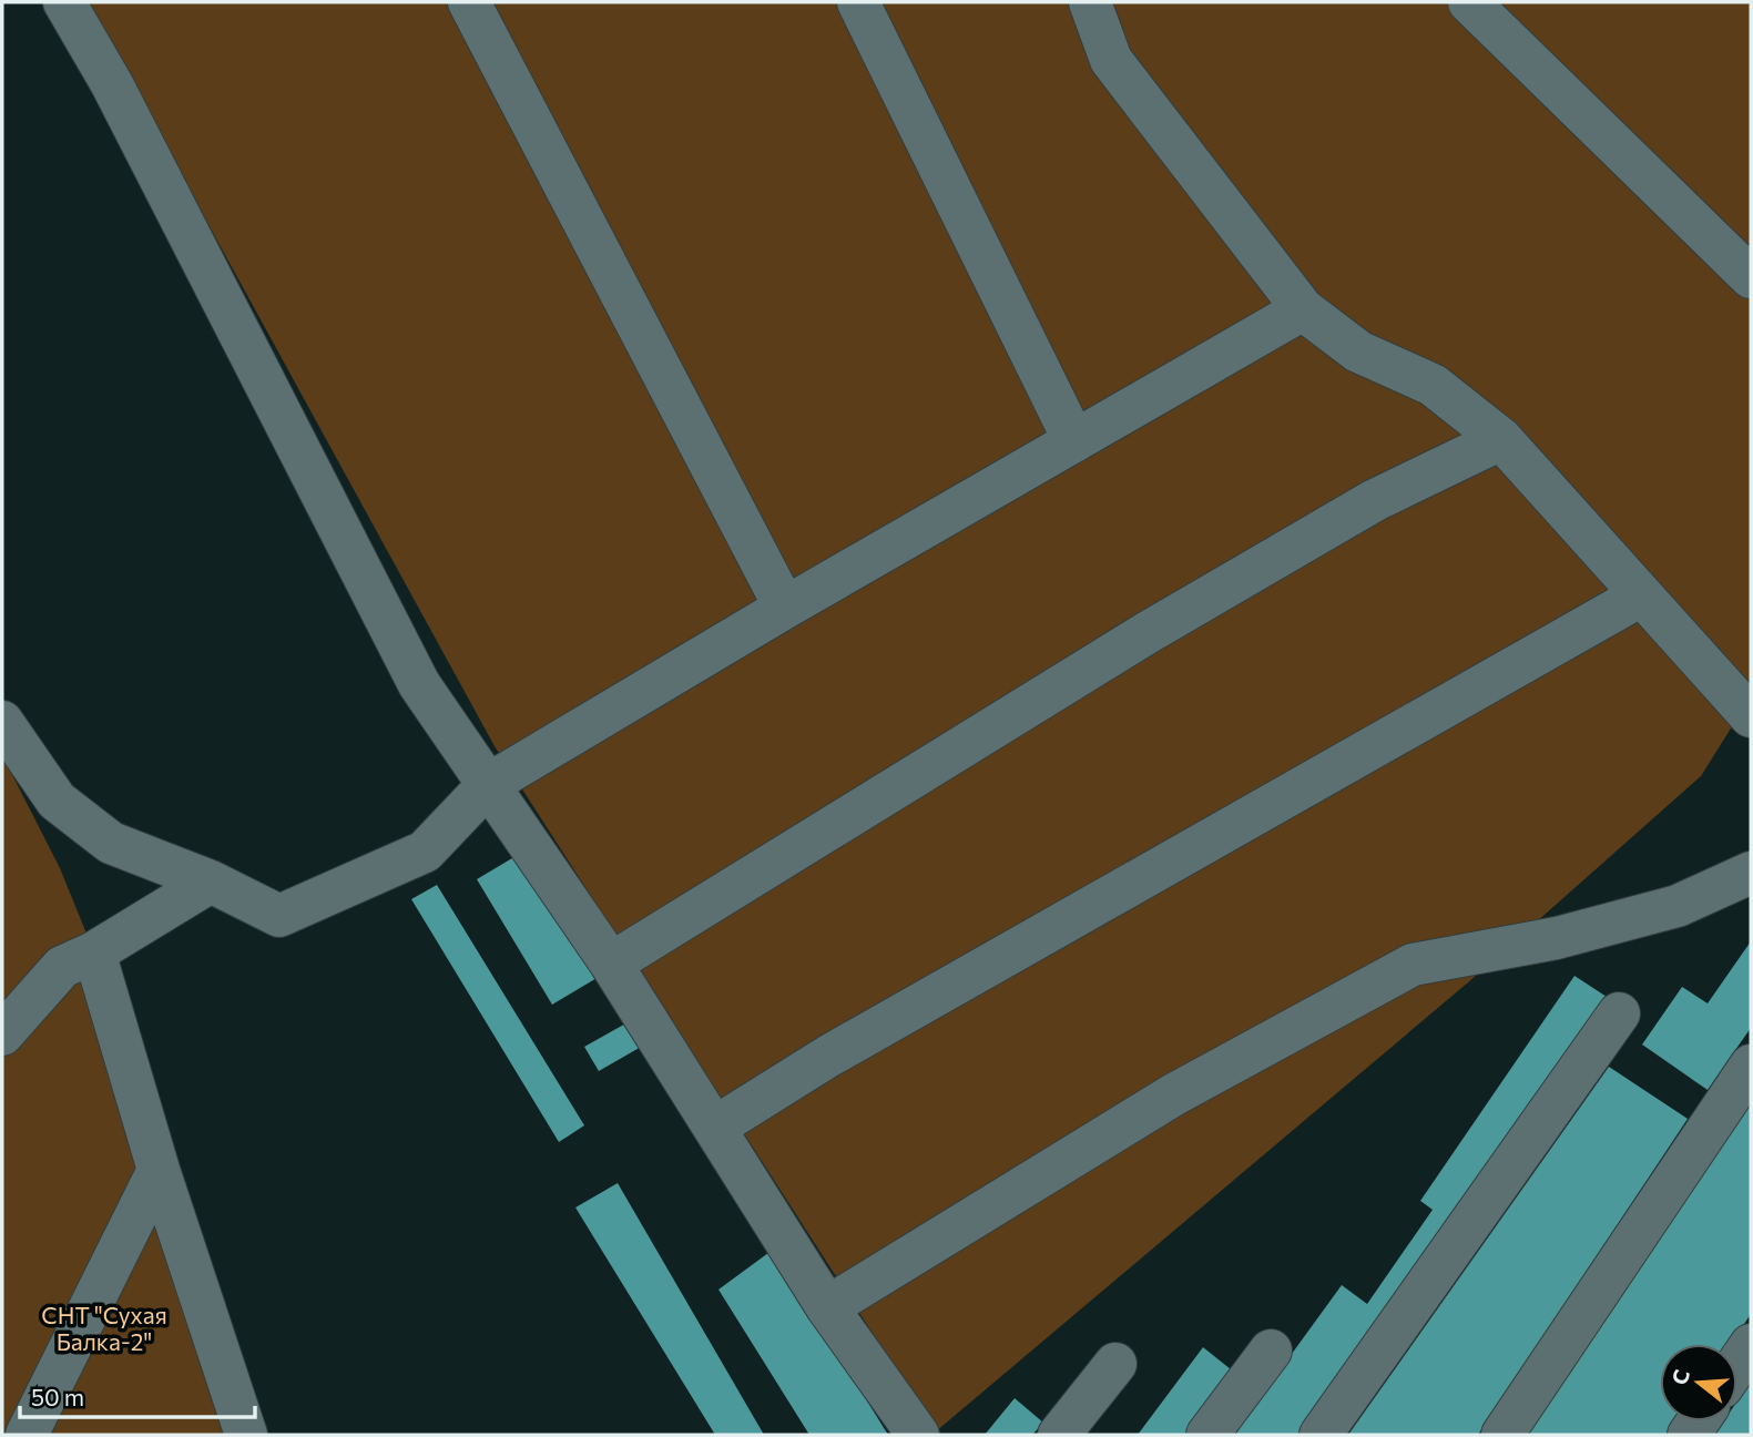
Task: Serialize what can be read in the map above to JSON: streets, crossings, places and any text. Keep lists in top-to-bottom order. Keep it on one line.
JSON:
{"parks":["СНТ \"Сухая Балка-2\""],"scale_bar":"50 m","north":"left"}
